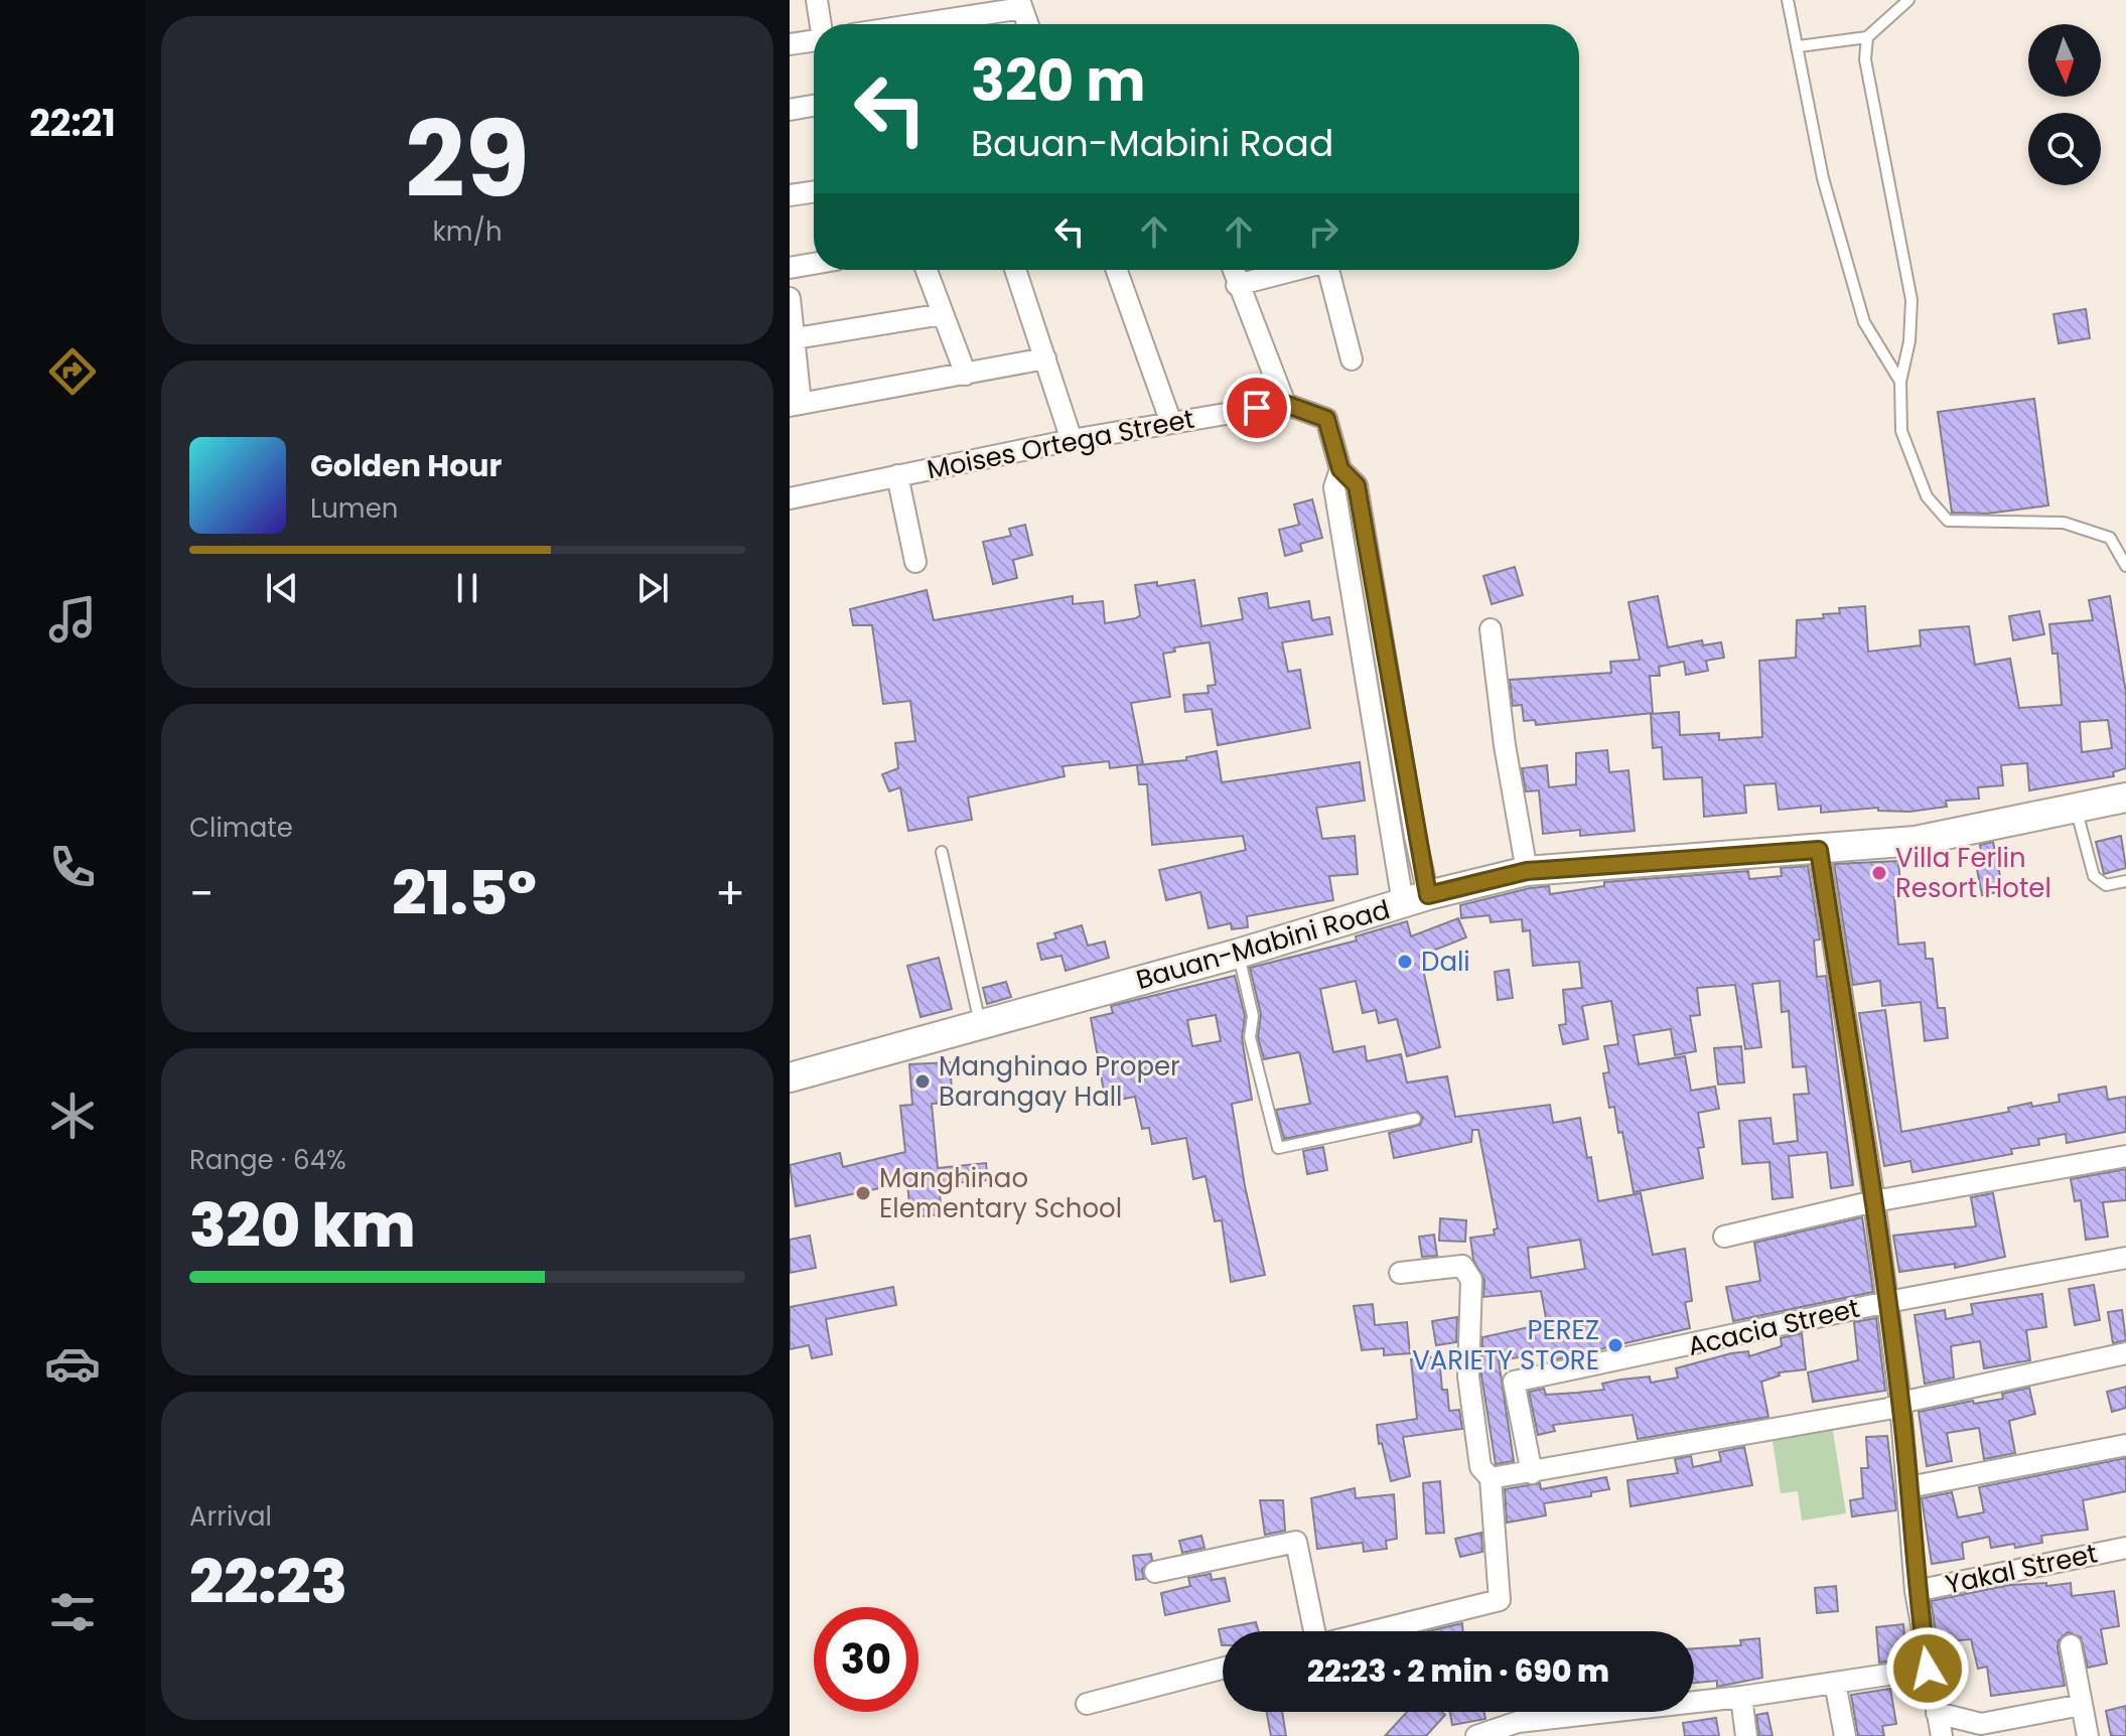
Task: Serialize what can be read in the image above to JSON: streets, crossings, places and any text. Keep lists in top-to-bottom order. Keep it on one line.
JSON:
{"streets":{"main road":["Bauan-Mabini Road"],"street":["Moises Ortega Street","Acacia Street","Yakal Street"]},"crossings":[["Moises Ortega Street","Bauan-Mabini Road"]],"places":["Villa Ferlin Resort Hotel","Dali","Manghinao Proper Barangay Hall","Manghinao Elementary School","PEREZ VARIETY STORE"],"north":"bottom","page":{"tabs":"22:21","tile":[["29","km/h"],"Climate",["Range · 64%","320 km"],["Arrival","22:23"]],"turn":["320 m","Bauan-Mabini Road"],"song":["Golden Hour","Lumen"],"heat":["−","21.5°","+"],"limit":"30","trip":"22:23 · 2 min · 690 m"}}
